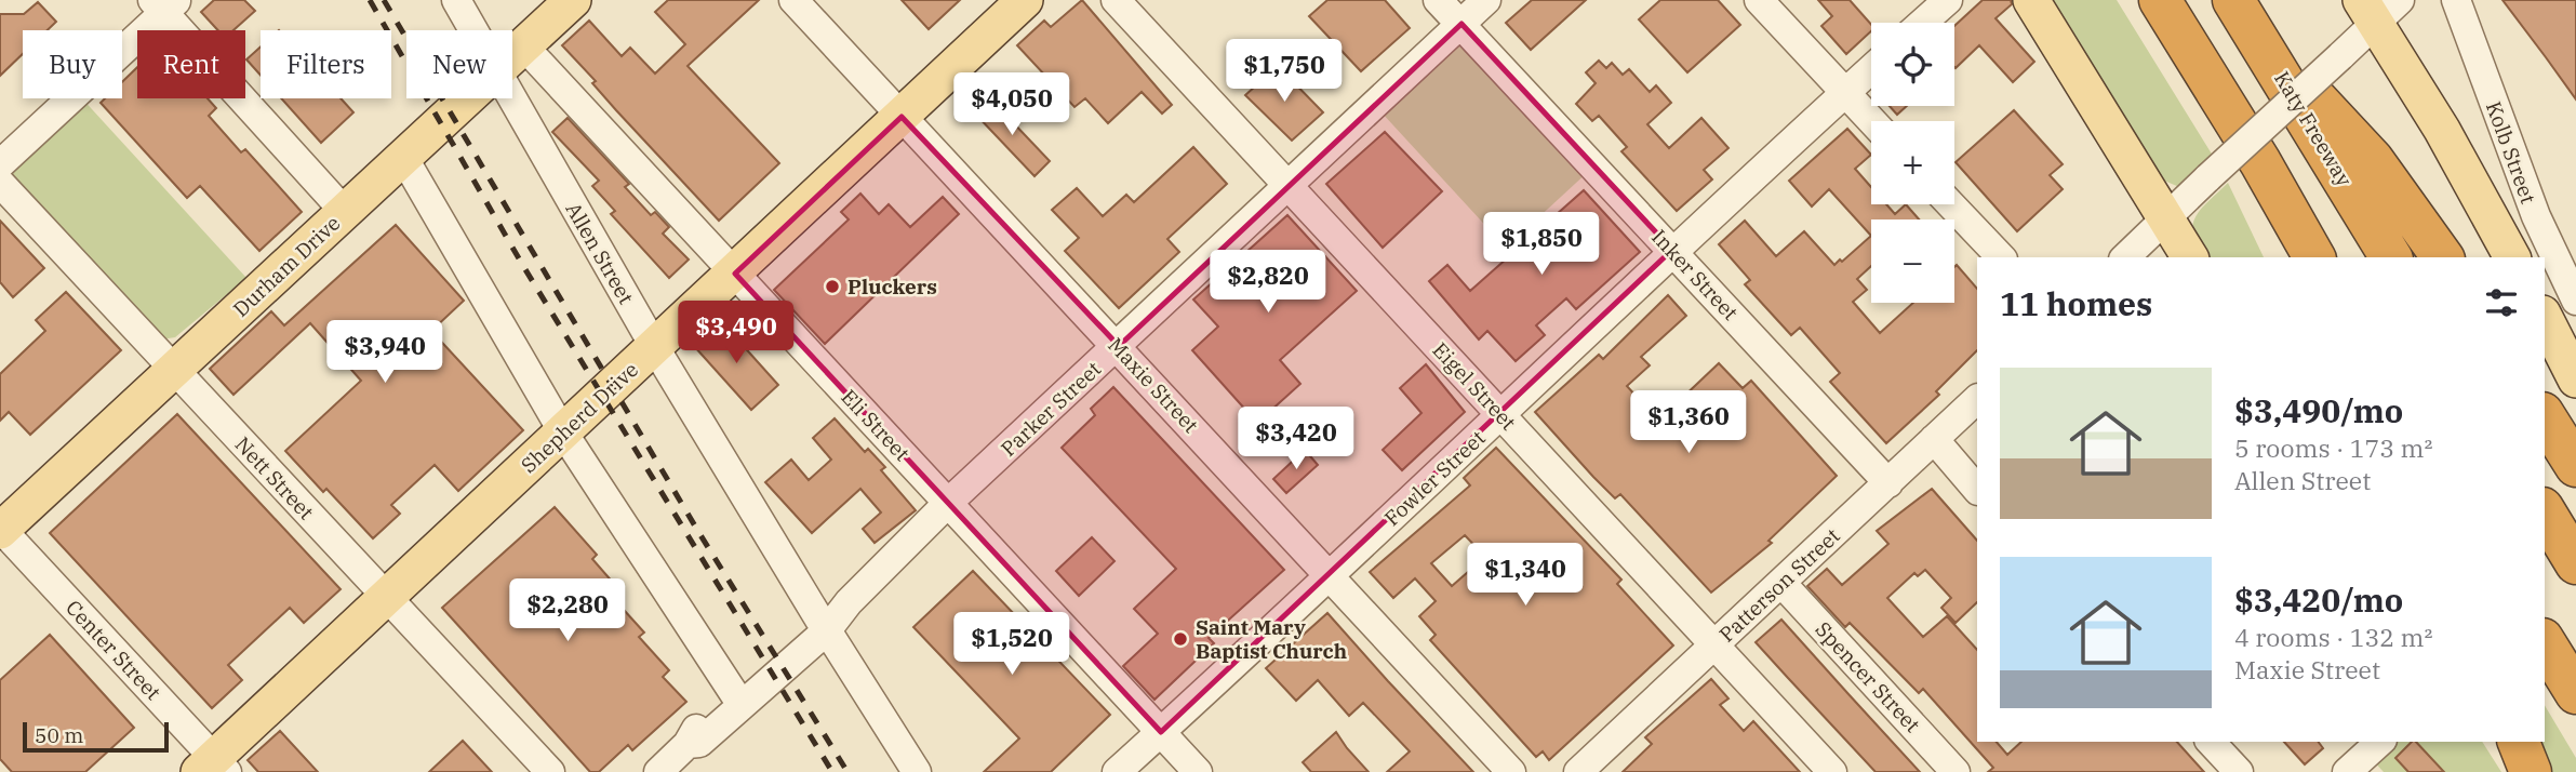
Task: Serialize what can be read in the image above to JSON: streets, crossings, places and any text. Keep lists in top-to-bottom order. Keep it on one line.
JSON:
{"streets":{"highway":["Katy Freeway"],"main road":["Durham Drive","Shepherd Drive"],"street":["Kolb Street","Allen Street","Inker Street","Maxie Street","Eigel Street","Parker Street","Eli Street","Nett Street","Fowler Street","Patterson Street","Center Street","Spencer Street"]},"crossings":[["Allen Street","Parker Street"],["Allen Street","Shepherd Drive"],["Durham Drive","Eli Street"],["Durham Drive","Nett Street"],["Durham Drive","Center Street"],["Inker Street","Parker Street"],["Inker Street","Fowler Street"],["Inker Street","Patterson Street"],["Maxie Street","Parker Street"],["Maxie Street","Shepherd Drive"],["Maxie Street","Fowler Street"],["Eigel Street","Parker Street"],["Eigel Street","Fowler Street"],["Eigel Street","Patterson Street"],["Parker Street","Eli Street"],["Shepherd Drive","Eli Street"],["Shepherd Drive","Nett Street"],["Shepherd Drive","Center Street"],["Eli Street","Fowler Street"],["Patterson Street","Spencer Street"]],"places":["Pluckers","Saint Mary Baptist Church"],"scale_bar":"50 m","page":{"map_buttons":["+","−"],"chip":["Buy","Rent","Filters","New"],"price":["$1,750","$4,050","$1,850","$2,820","$3,490","$3,940","$1,360","$3,420","$1,340","$2,280","$1,520"],"heading":"11 homes","list":[{"name":"$3,490/mo","note":"5 rooms · 173 m² · Allen Street"},{"name":"$3,420/mo","note":"4 rooms · 132 m² · Maxie Street"}],"scale":"50 m"}}
